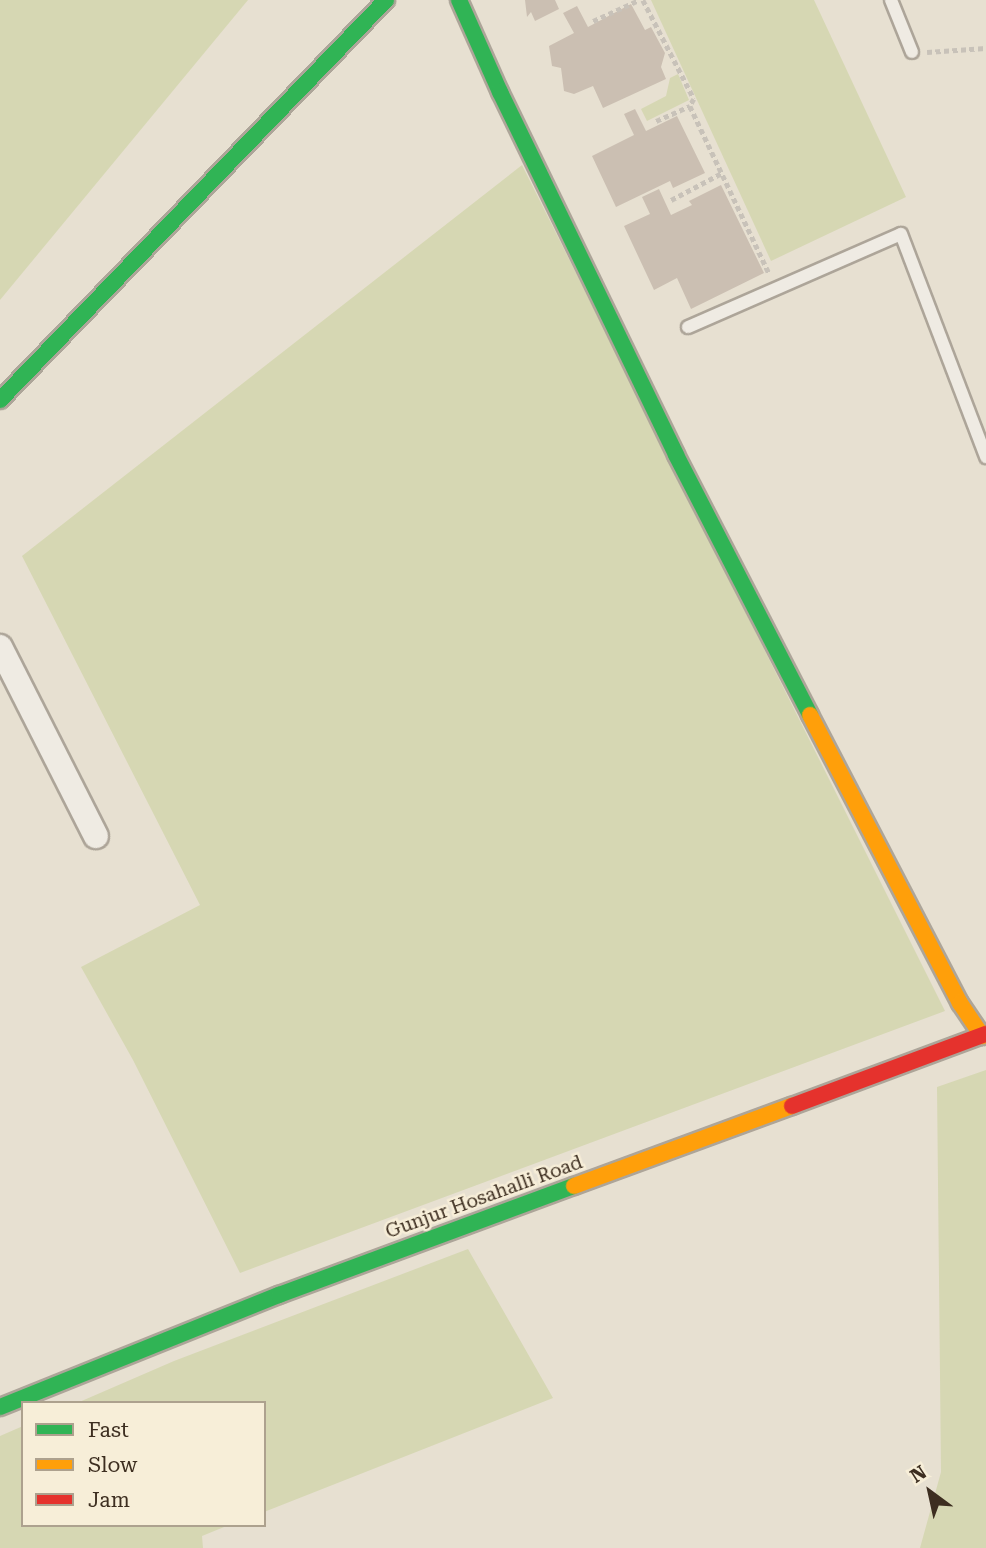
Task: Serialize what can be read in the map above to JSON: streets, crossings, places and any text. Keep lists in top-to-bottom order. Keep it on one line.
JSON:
{"streets":{"street":["Gunjur Hosahalli Road"]},"legend":["Fast","Slow","Jam"],"north":"top left"}
